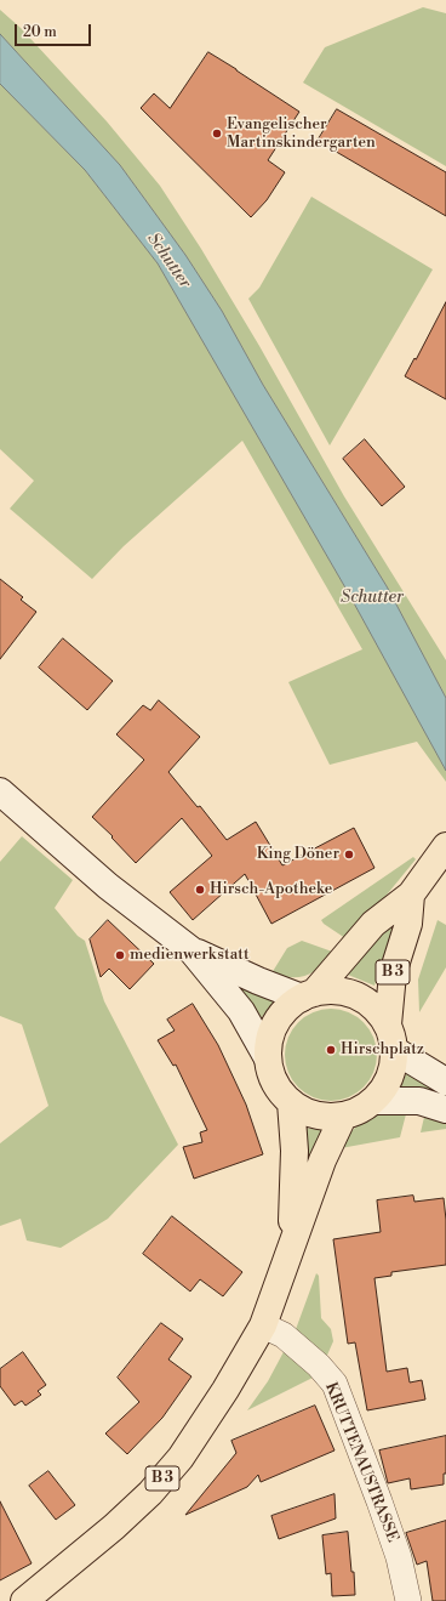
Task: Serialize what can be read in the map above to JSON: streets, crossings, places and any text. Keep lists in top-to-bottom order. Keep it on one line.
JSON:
{"streets":{"main road":["B 3"],"street":["KRUTTENAUSTRASSE"]},"crossings":[["B 3","KRUTTENAUSTRASSE"]],"water":["Schutter"],"places":["Evangelischer Martinskindergarten","King Döner","Hirsch-Apotheke","medienwerkstatt","Hirschplatz"],"scale_bar":"20 m"}
